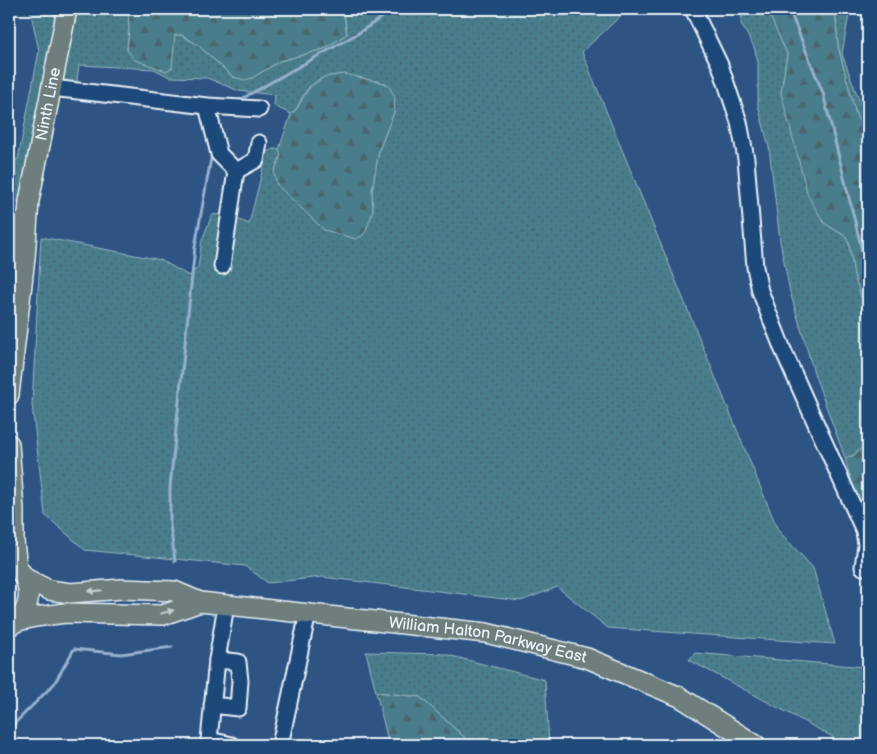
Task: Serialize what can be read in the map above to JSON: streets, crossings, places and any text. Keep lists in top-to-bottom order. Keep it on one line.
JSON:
{"streets":{"main road":["Ninth Line","William Halton Parkway East"]}}
